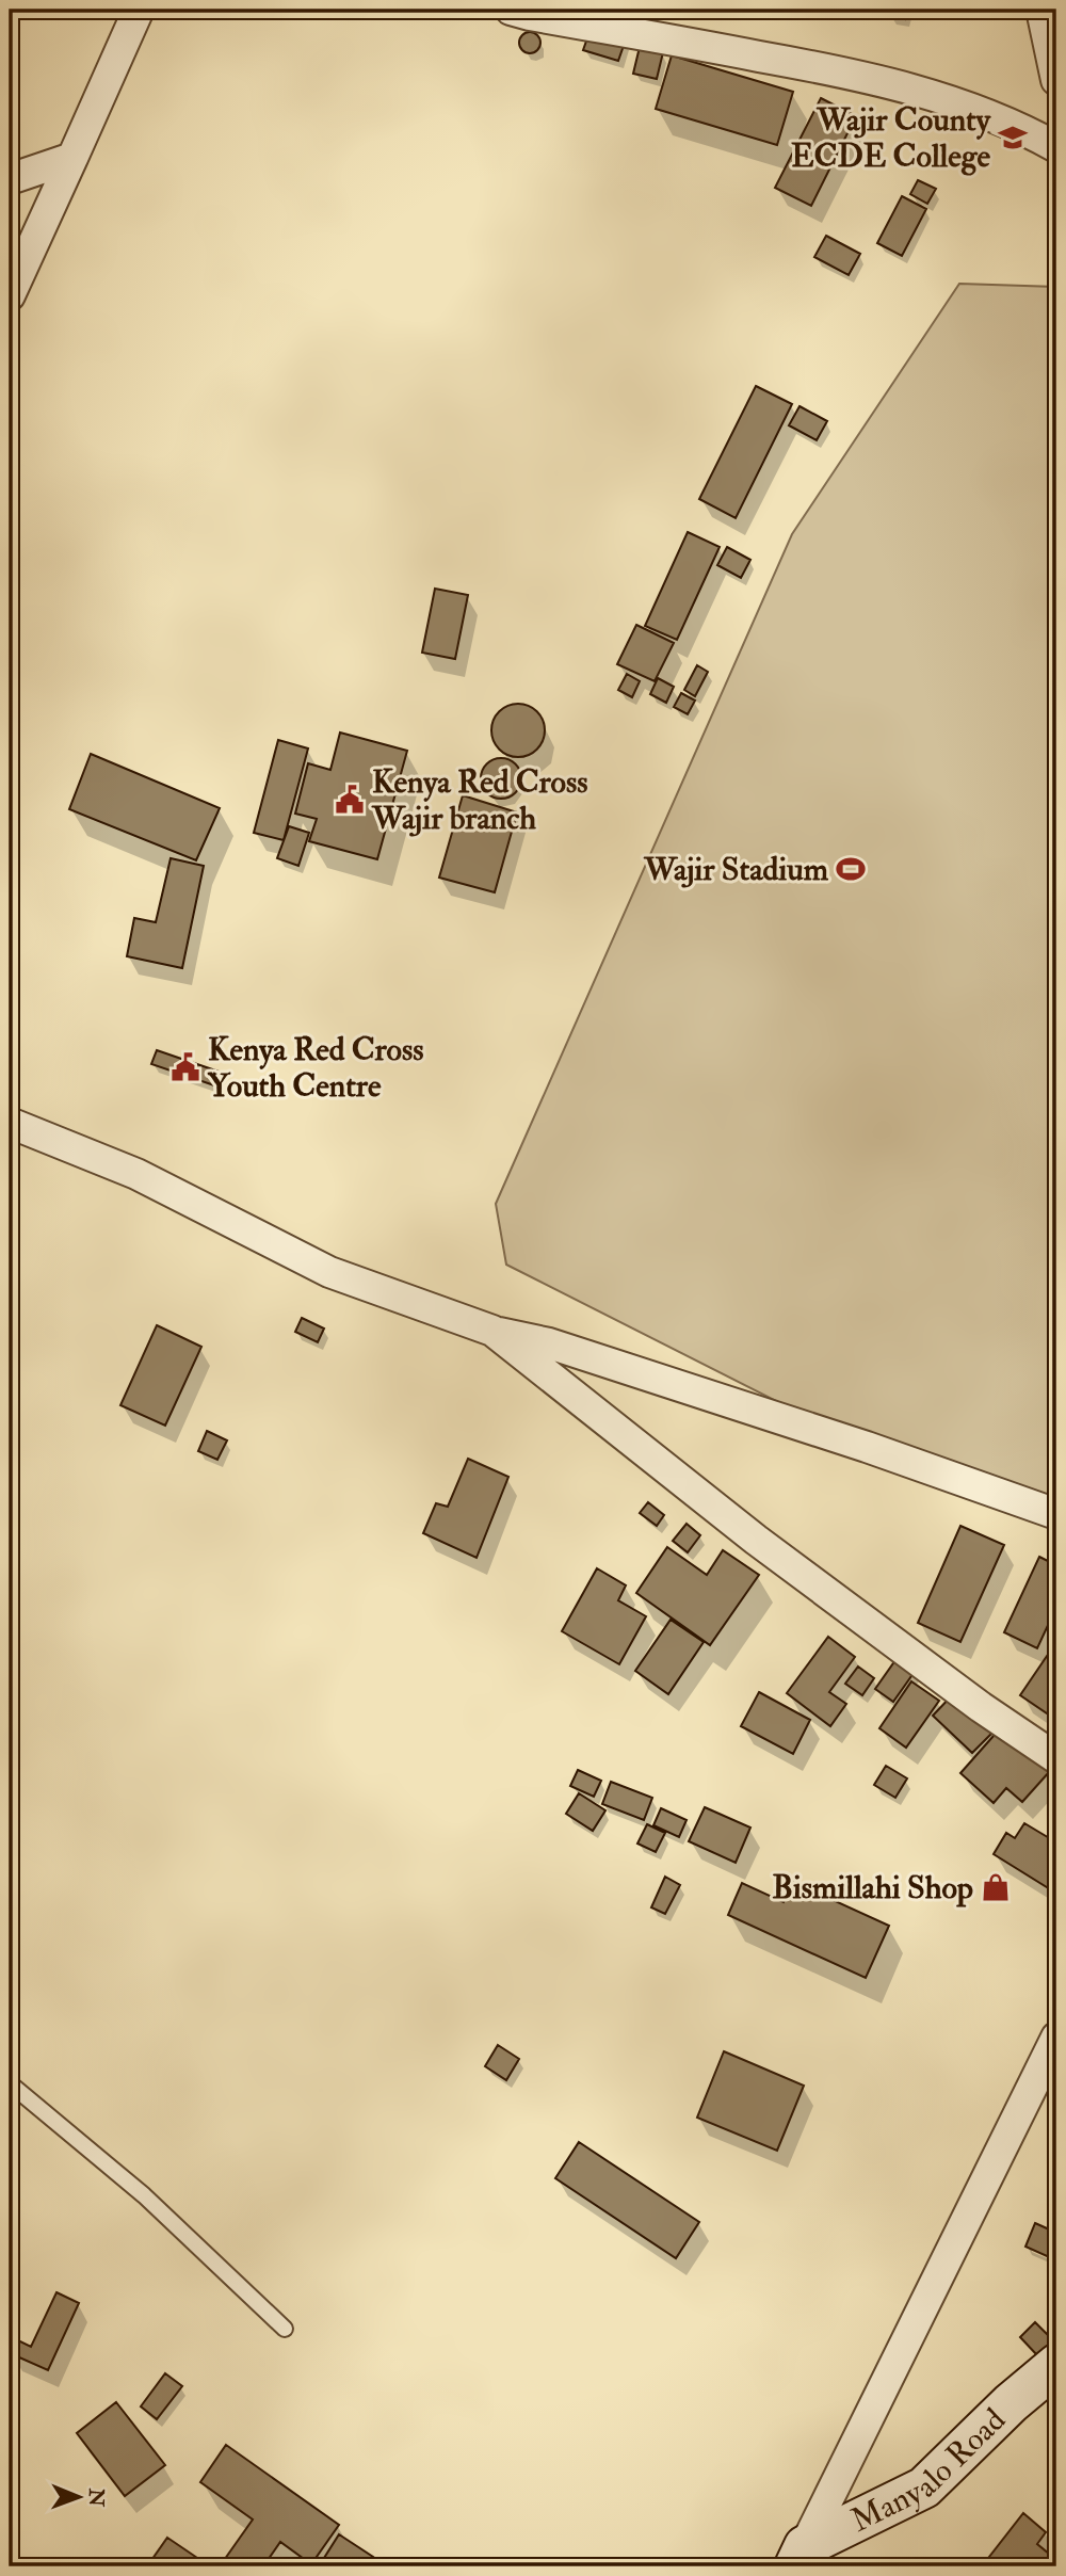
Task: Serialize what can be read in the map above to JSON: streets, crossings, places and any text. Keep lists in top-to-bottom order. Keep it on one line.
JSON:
{"streets":{"street":["Manyalo Road"]},"places":{"school or university":["Wajir County ECDE College"],"public building":["Kenya Red Cross Wajir branch","Kenya Red Cross Youth Centre"],"sports":["Wajir Stadium"],"shop":["Bismillahi Shop"]},"north":"right"}
